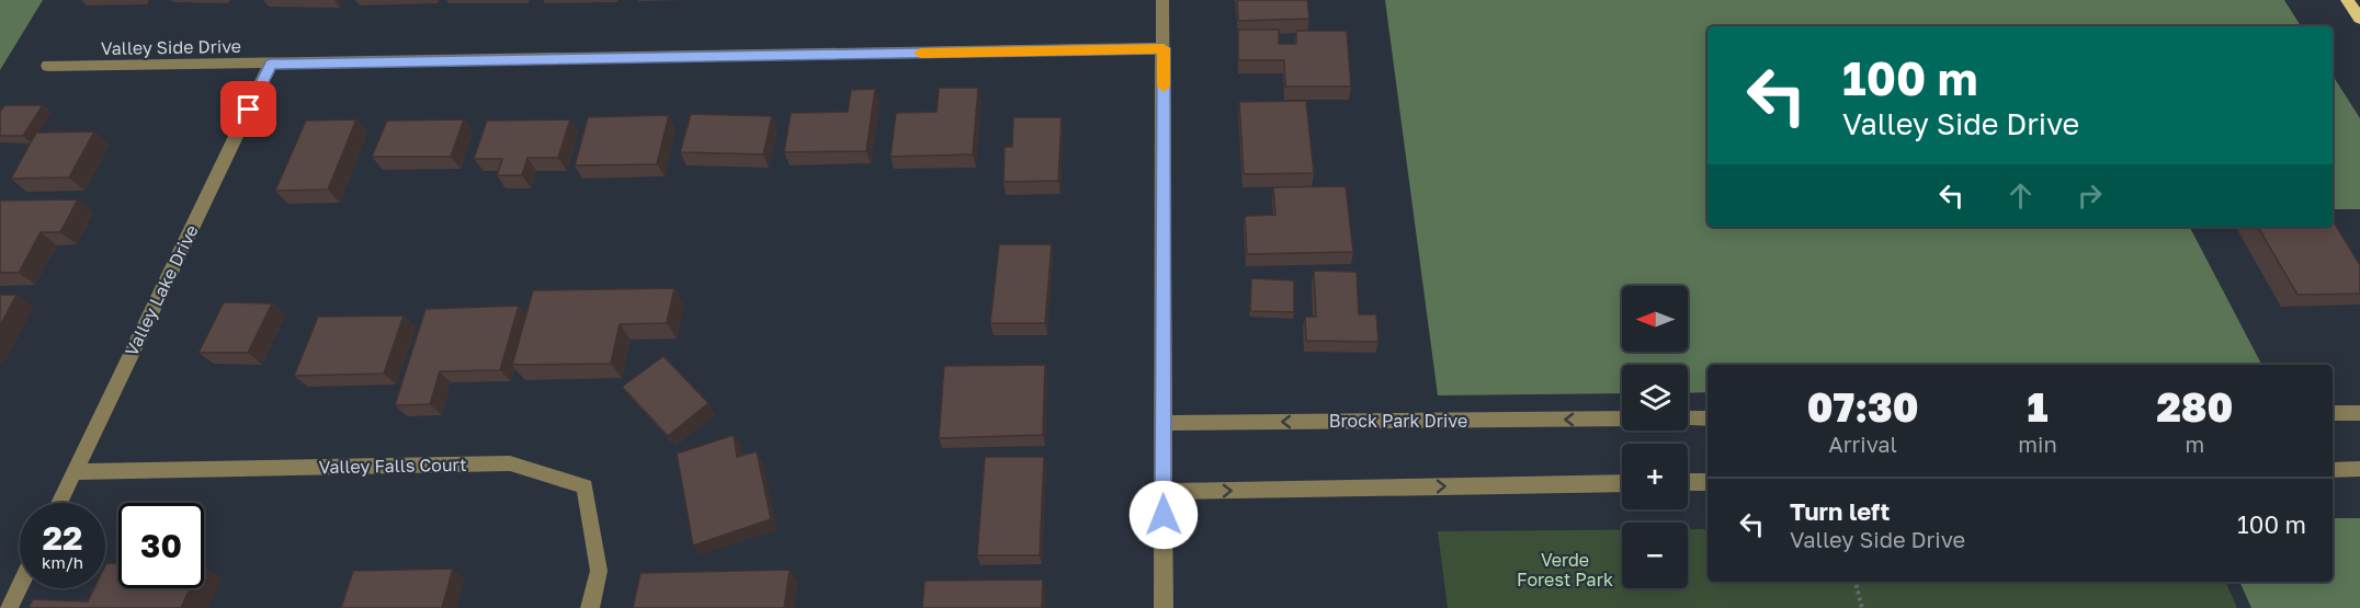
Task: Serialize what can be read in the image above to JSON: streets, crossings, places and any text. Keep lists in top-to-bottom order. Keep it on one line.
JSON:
{"streets":{"street":["Valley Side Drive","Valley Lake Drive","Brock Park Drive","Valley Falls Court"]},"crossings":[["Valley Side Drive","Valley Lake Drive"],["Valley Lake Drive","Valley Falls Court"]],"parks":["Verde Forest Park"],"north":"left","page":{"turn":["100 m","Valley Side Drive"],"map_buttons":["+","−"],"eta":["07:30","Arrival","1","min","280","m"],"list":[{"name":"Turn left","note":"Valley Side Drive","value":"100 m"}],"speed":"22 km/h","limit":"30"}}
